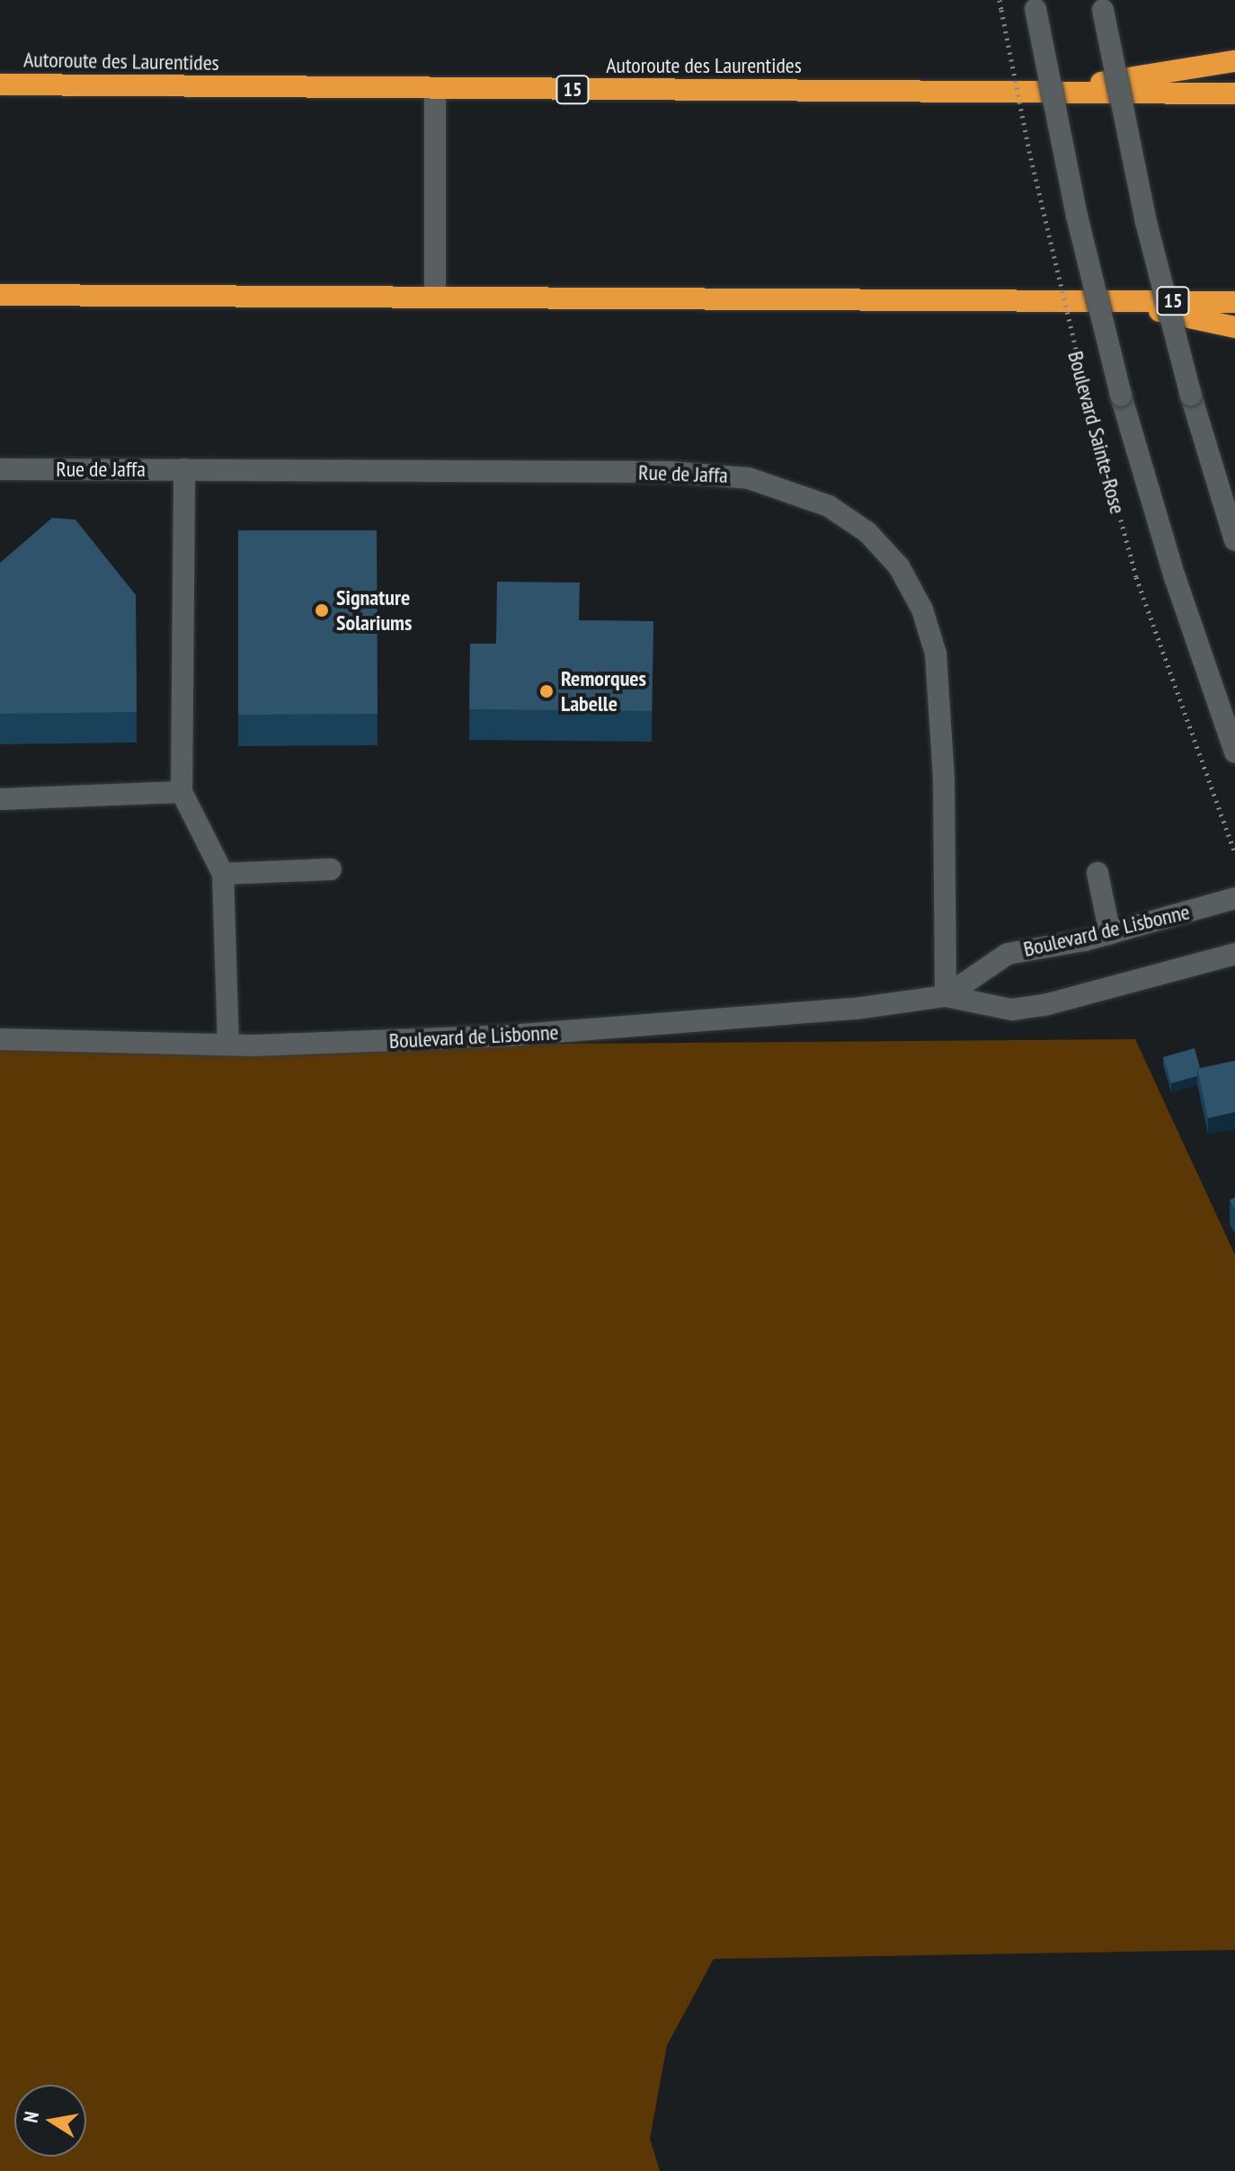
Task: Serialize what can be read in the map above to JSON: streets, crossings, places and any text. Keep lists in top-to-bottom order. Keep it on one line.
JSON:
{"streets":{"highway":["Autoroute des Laurentides","15"],"street":["Boulevard Sainte-Rose","Rue de Jaffa","Boulevard de Lisbonne"]},"crossings":[["Rue de Jaffa","Boulevard de Lisbonne"]],"places":["Signature Solariums","Remorques Labelle"],"north":"left"}
